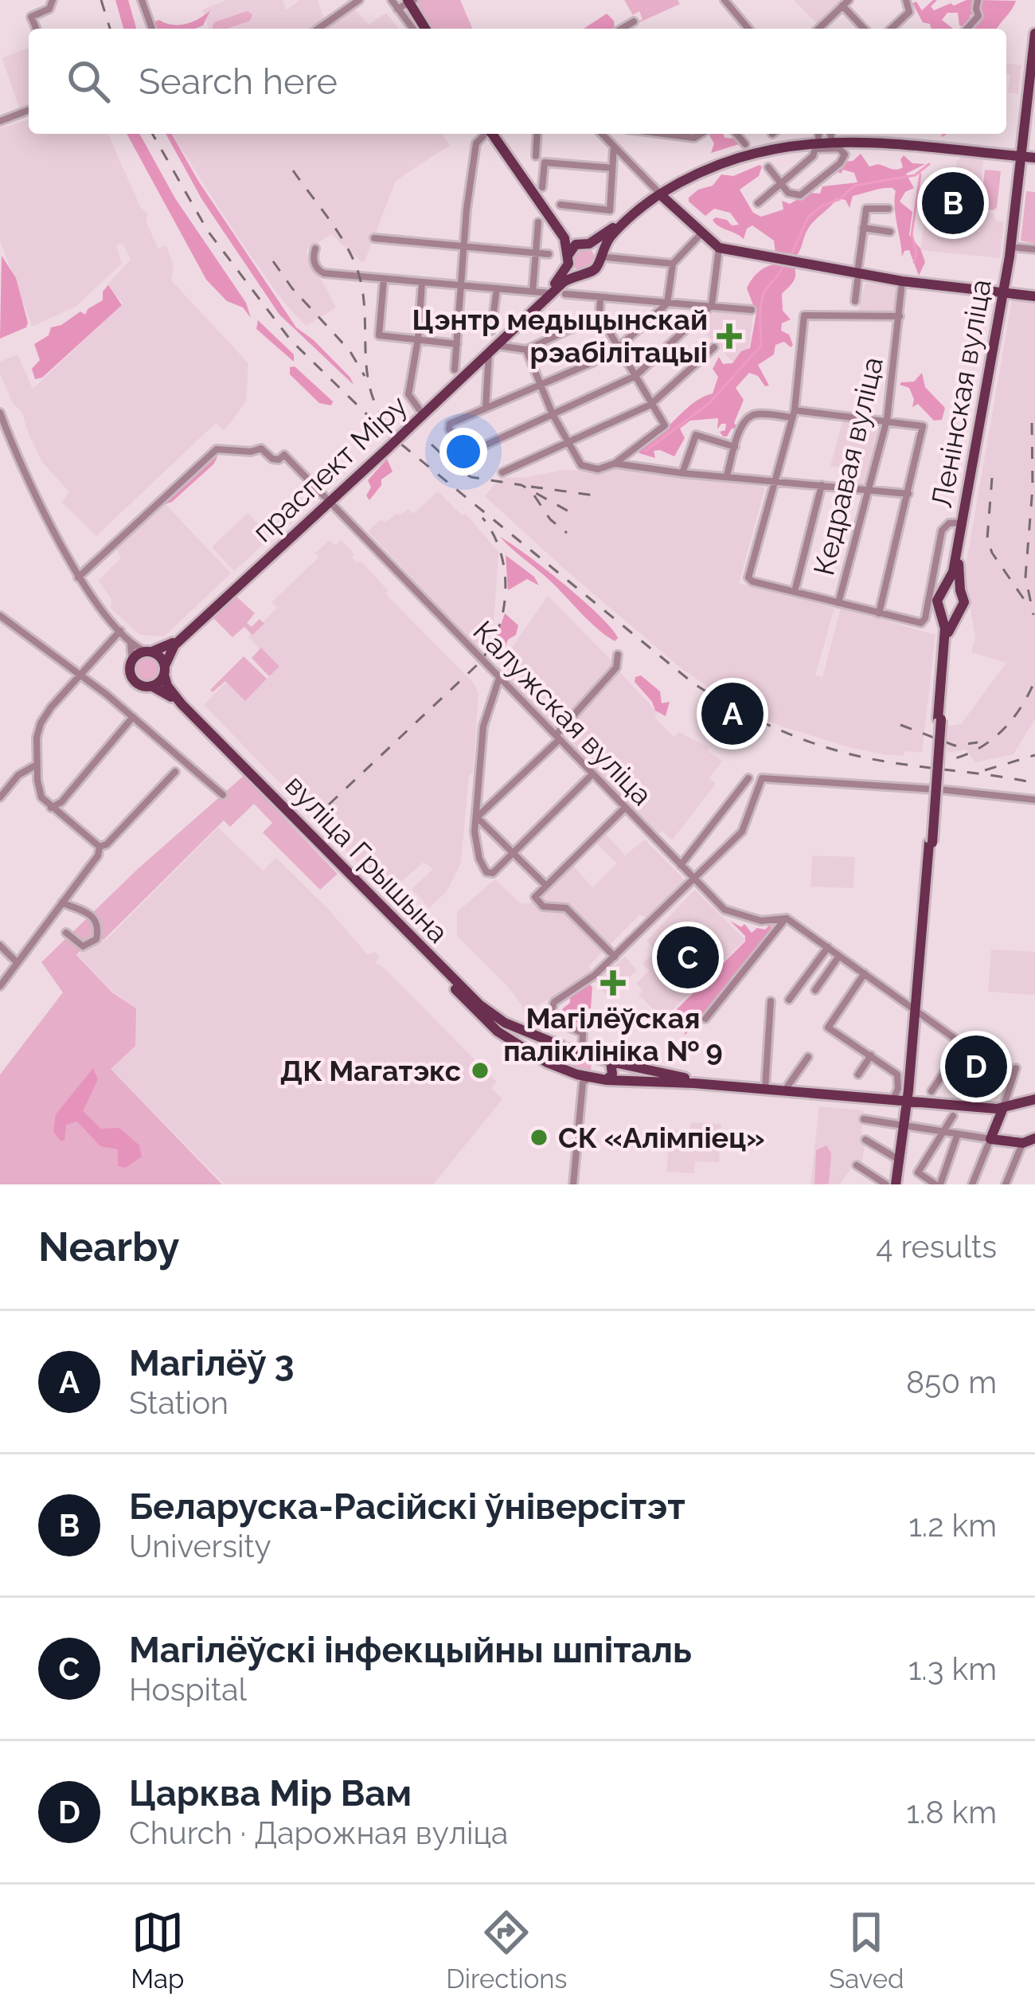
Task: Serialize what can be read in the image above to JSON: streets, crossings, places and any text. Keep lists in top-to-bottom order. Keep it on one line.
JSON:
{"streets":{"main road":["Ленінская вуліца","праспект Міру","вуліца Грышына"],"street":["Кедравая вуліца","Калужская вуліца"]},"crossings":[["Ленінская вуліца","праспект Міру"],["праспект Міру","Калужская вуліца"],["праспект Міру","вуліца Грышына"]],"places":{"health":["Цэнтр медыцынскай рэабілітацыі","Магілёўская паліклініка № 9"],"other":["ДК Магатэкс","СК «Алімпіец»"]},"page":{"search":"Search here","pins":["B","A","C","D"],"heading":["Nearby","4 results"],"list":[{"mark":"A","name":"Магілёў 3","note":"Station","value":"850 m"},{"mark":"B","name":"Беларуска-Расійскі ўніверсітэт","note":"University","value":"1.2 km"},{"mark":"C","name":"Магілёўскі інфекцыйны шпіталь","note":"Hospital","value":"1.3 km"},{"mark":"D","name":"Царква Мір Вам","note":"Church · Дарожная вуліца","value":"1.8 km"}],"nav":["Map","Directions","Saved"]}}
